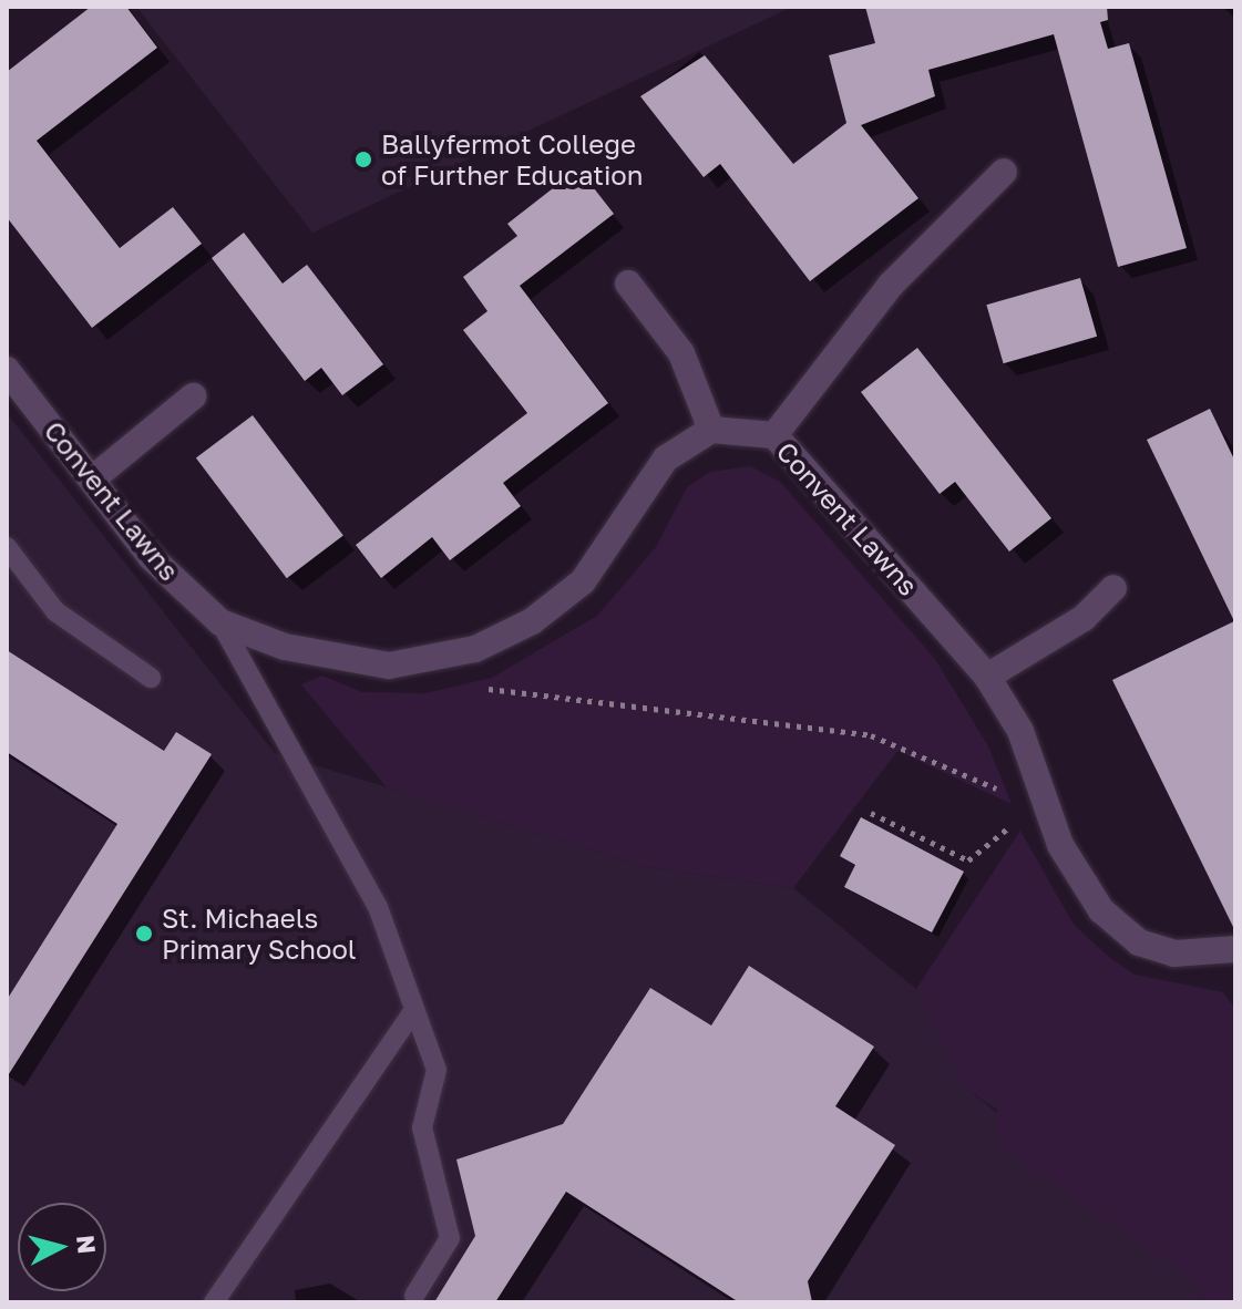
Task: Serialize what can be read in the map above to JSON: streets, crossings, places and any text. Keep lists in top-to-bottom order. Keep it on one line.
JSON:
{"streets":{"street":["Convent Lawns"]},"places":["Ballyfermot College of Further Education","St. Michaels Primary School"],"north":"right"}
